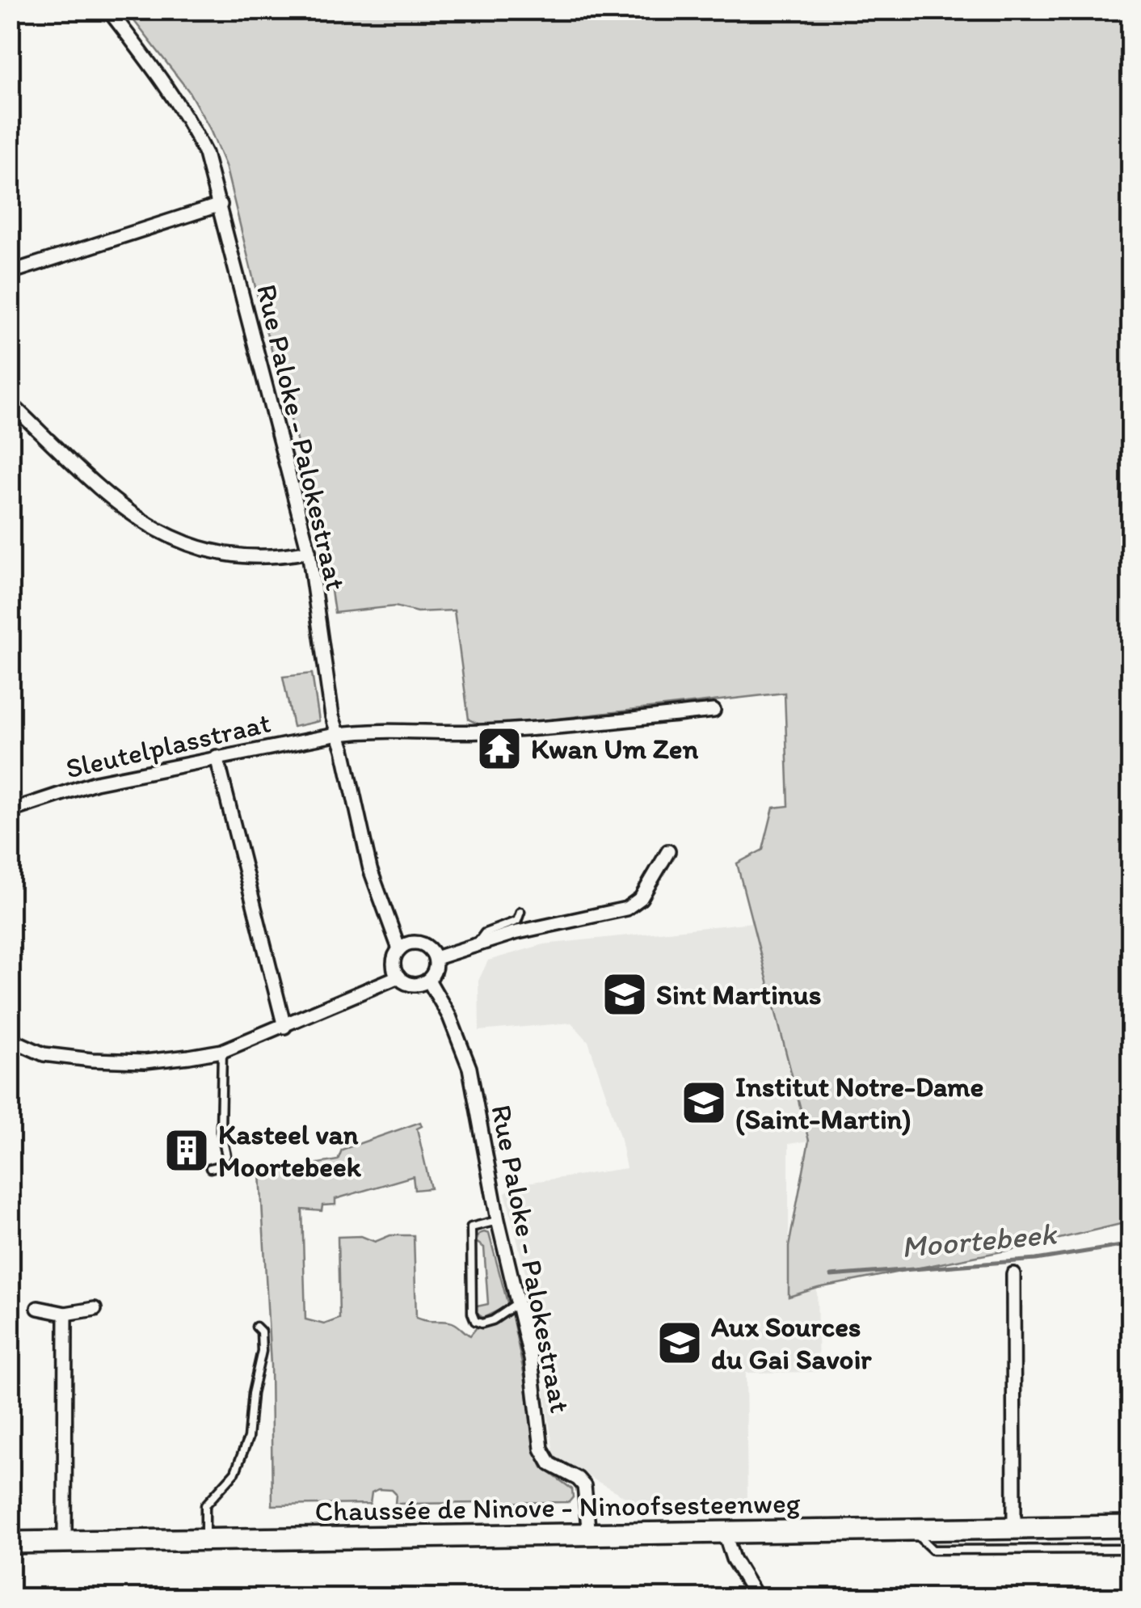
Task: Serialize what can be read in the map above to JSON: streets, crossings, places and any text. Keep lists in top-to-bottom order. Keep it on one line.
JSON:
{"streets":{"main road":["Chaussée de Ninove - Ninoofsesteenweg"],"street":["Rue Paloke - Palokestraat","Sleutelplasstraat"]},"crossings":[["Rue Paloke - Palokestraat","Sleutelplasstraat"],["Rue Paloke - Palokestraat","Chaussée de Ninove - Ninoofsesteenweg"]],"water":["Moortebeek"],"places":{"temple":["Kwan Um Zen"],"school or university":["Sint Martinus","Institut Notre-Dame (Saint-Martin)","Aux Sources du Gai Savoir"],"building":["Kasteel van Moortebeek"]}}
